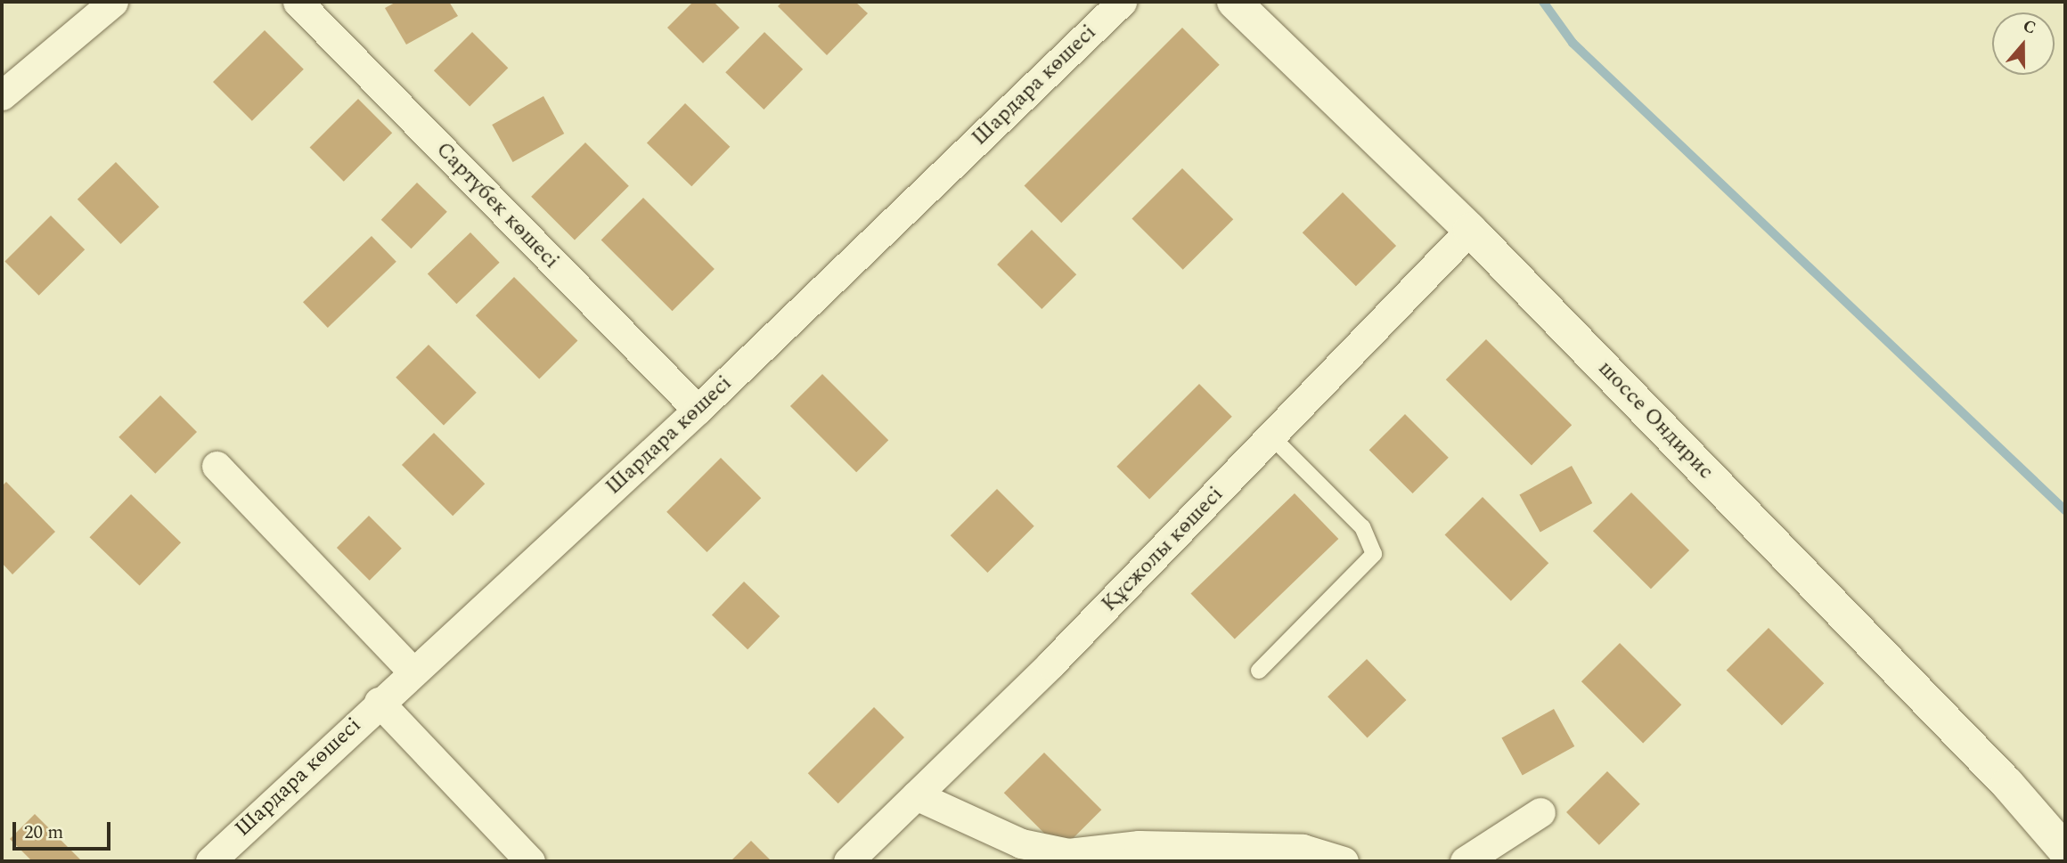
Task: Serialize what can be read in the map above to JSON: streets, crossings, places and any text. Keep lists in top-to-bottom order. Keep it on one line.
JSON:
{"streets":{"main road":["шоссе Ондирис"],"street":["Шардара көшесі","Сартүбек көшесі","Құсжолы көшесі"]},"crossings":[["Шардара көшесі","Сартүбек көшесі"],["шоссе Ондирис","Құсжолы көшесі"]],"scale_bar":"20 m","north":"top"}
